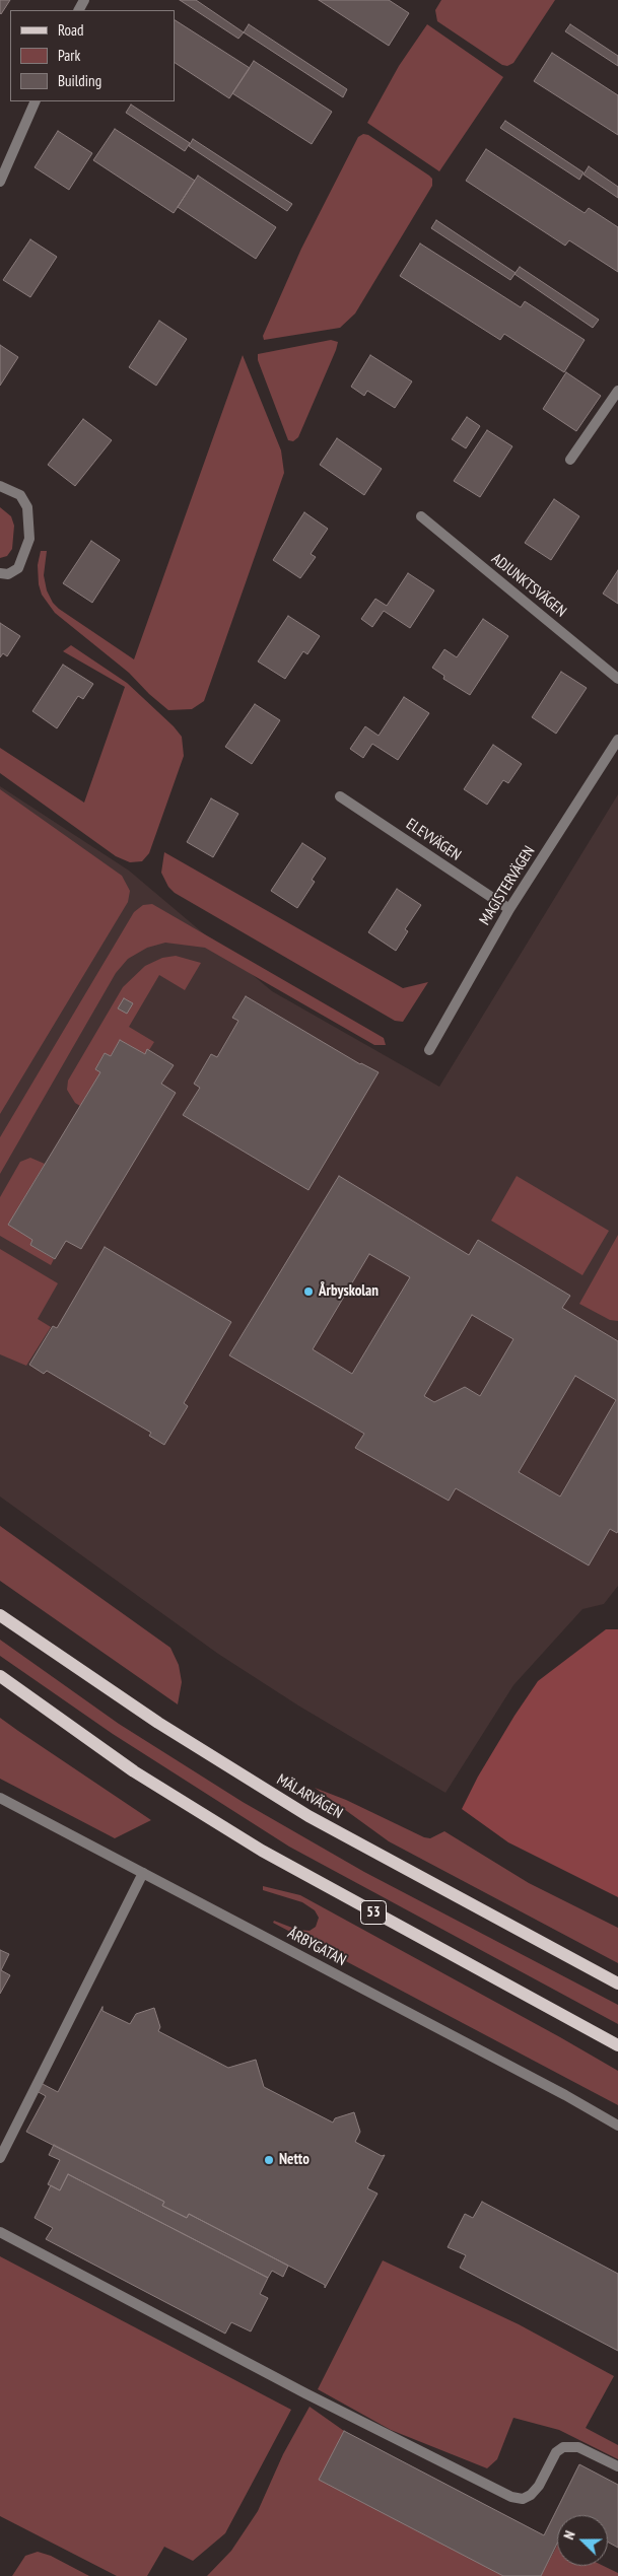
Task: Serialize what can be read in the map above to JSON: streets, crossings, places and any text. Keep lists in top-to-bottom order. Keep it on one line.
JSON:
{"streets":{"main road":["MÄLARVÄGEN","53"],"street":["ADJUNKTSVÄGEN","ELEVVÄGEN","MAGISTERVÄGEN","ÅRBYGATAN"]},"crossings":[["ELEVVÄGEN","MAGISTERVÄGEN"]],"places":["Årbyskolan","Netto"],"legend":["Road","Park","Building"],"north":"left"}
